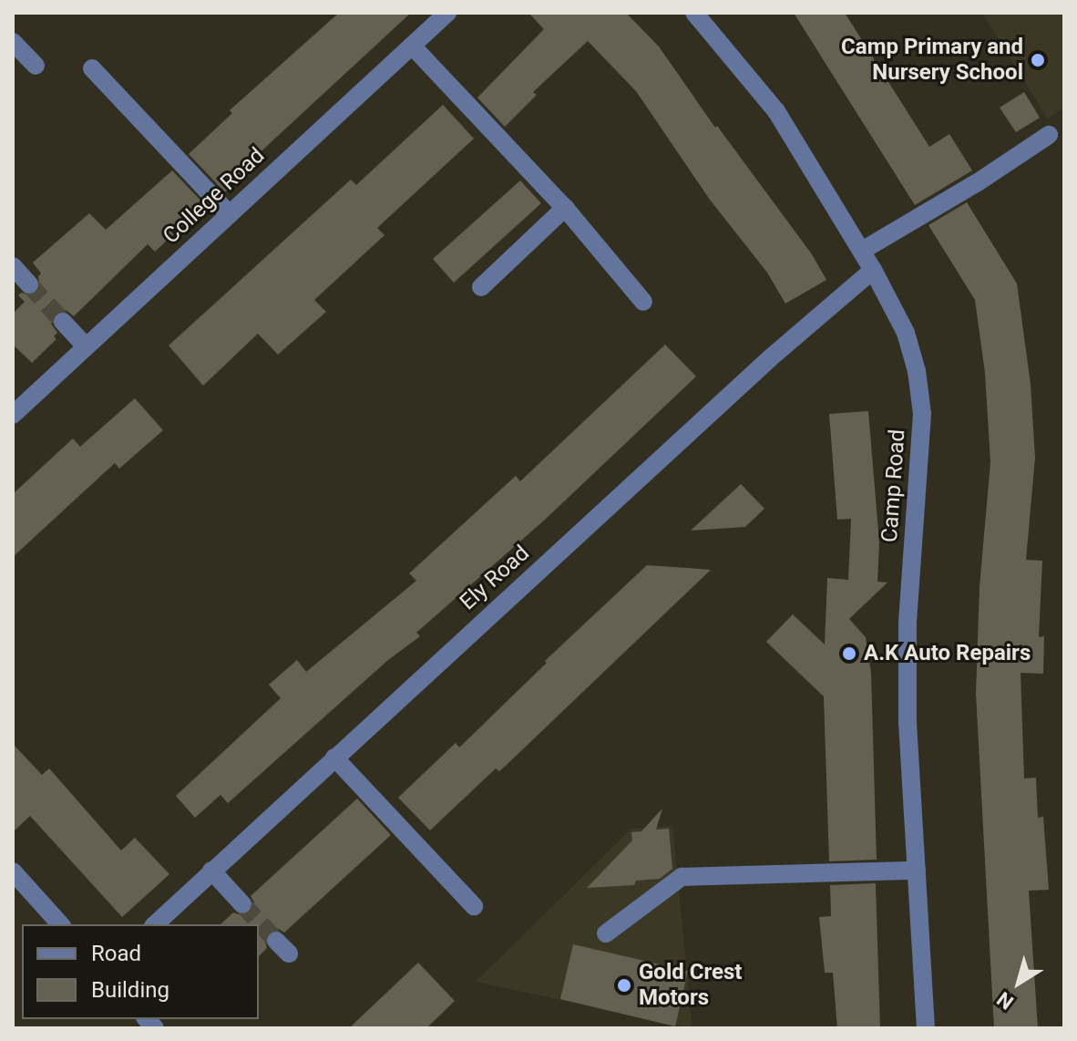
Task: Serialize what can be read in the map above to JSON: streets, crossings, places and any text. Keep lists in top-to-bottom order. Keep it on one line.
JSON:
{"streets":{"street":["College Road","Camp Road","Ely Road"]},"crossings":[["Camp Road","Ely Road"]],"places":["Camp Primary and Nursery School","A.K Auto Repairs","Gold Crest Motors"],"legend":["Road","Building"],"north":"bottom left"}
